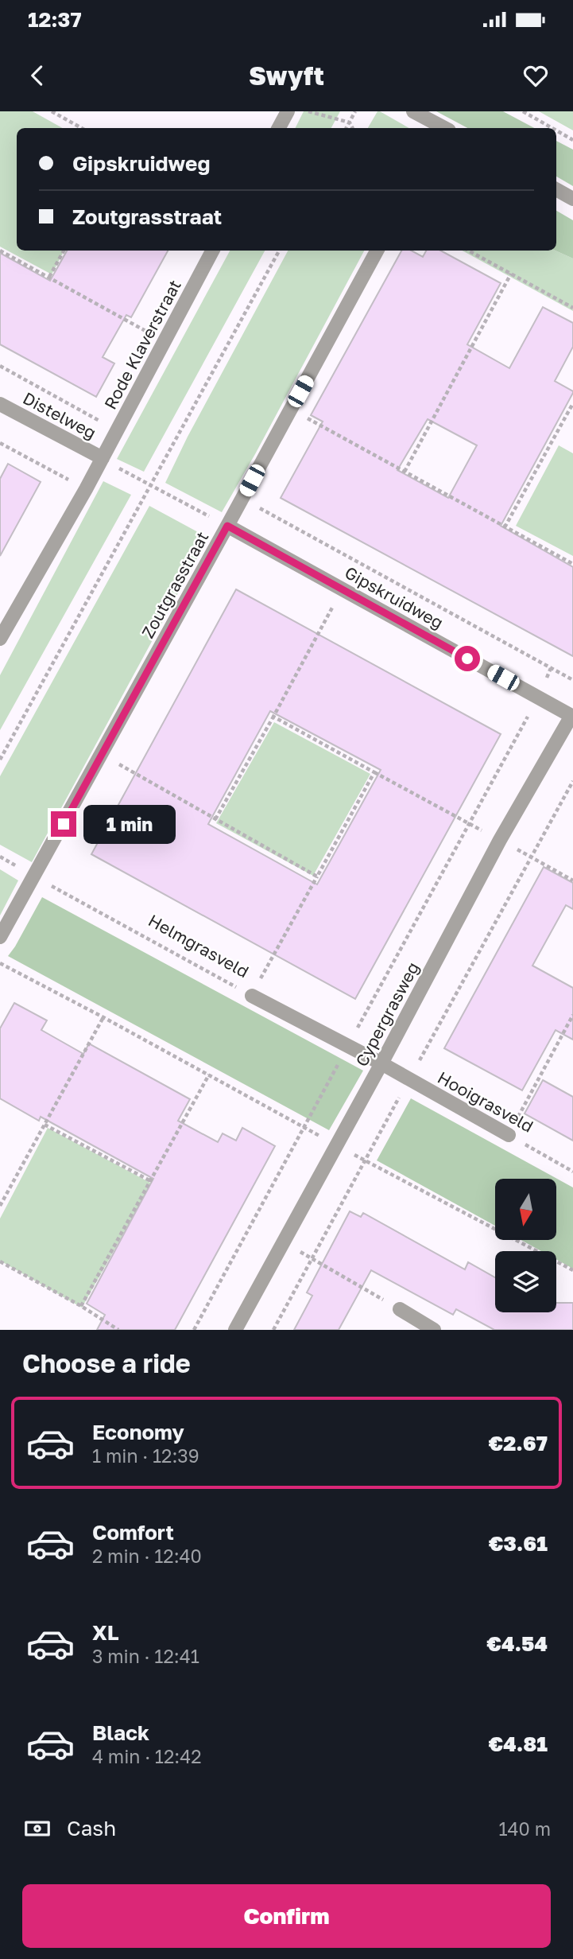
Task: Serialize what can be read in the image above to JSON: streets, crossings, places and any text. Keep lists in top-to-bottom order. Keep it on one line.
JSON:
{"streets":{"street":["Rode Klaverstraat","Distelweg","Zoutgrasstraat","Gipskruidweg","Helmgrasveld","Cypergrasweg","Hooigrasveld"]},"crossings":[["Rode Klaverstraat","Distelweg"],["Zoutgrasstraat","Gipskruidweg"],["Zoutgrasstraat","Helmgrasveld"],["Gipskruidweg","Cypergrasweg"],["Helmgrasveld","Cypergrasweg"],["Helmgrasveld","Hooigrasveld"],["Cypergrasweg","Hooigrasveld"]],"north":"bottom","page":{"status":"12:37","header":"Swyft","banner":["Gipskruidweg","Zoutgrasstraat"],"bubble":"1 min","heading":"Choose a ride","list":[{"name":"Economy","note":"1 min · 12:39","value":"€2.67"},{"name":"Comfort","note":"2 min · 12:40","value":"€3.61"},{"name":"XL","note":"3 min · 12:41","value":"€4.54"},{"name":"Black","note":"4 min · 12:42","value":"€4.81"}],"pay":["Cash","140 m"],"buttons":"Confirm"}}
